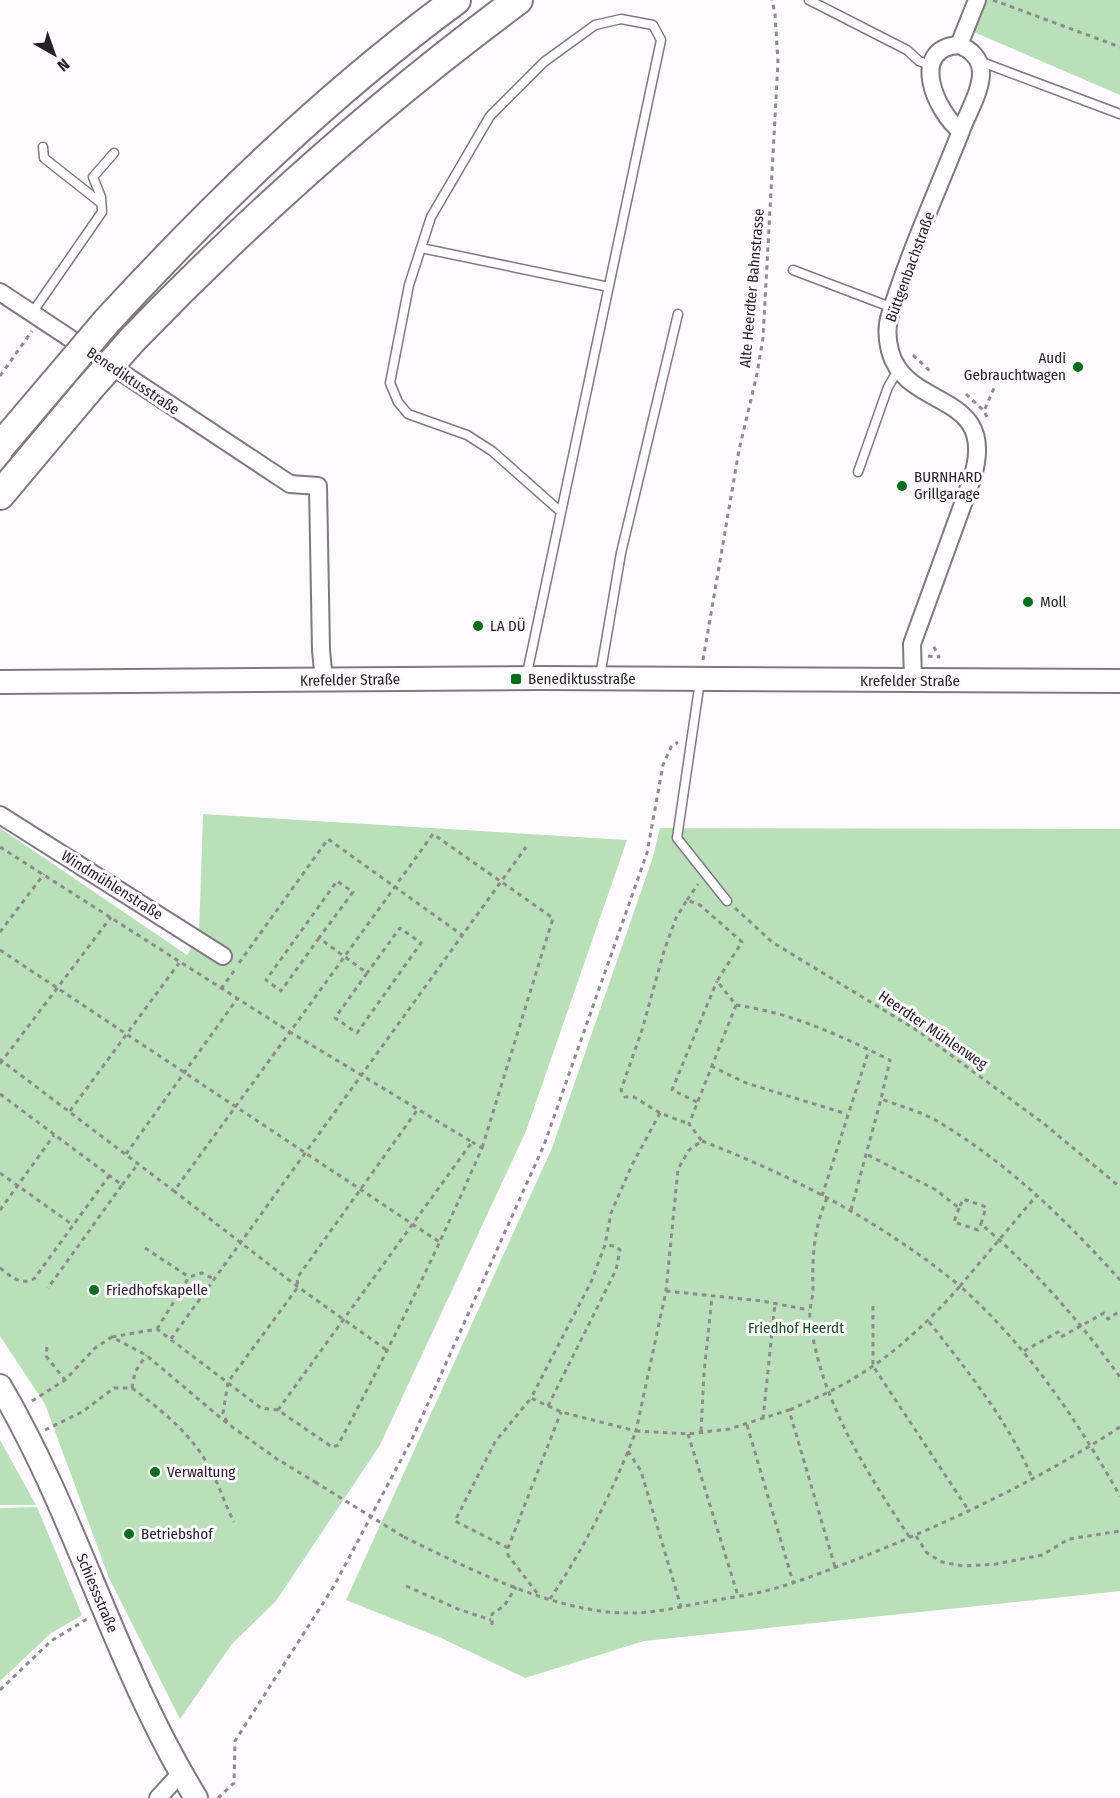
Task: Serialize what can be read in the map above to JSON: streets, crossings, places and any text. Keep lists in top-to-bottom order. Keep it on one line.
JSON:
{"streets":{"main road":["Krefelder Straße","Schiessstraße"],"street":["Büttgenbachstraße","Benediktusstraße","Windmühlenstraße"],"path":["Alte Heerdter Bahnstrasse","Heerdter Mühlenweg"]},"crossings":[["Alte Heerdter Bahnstrasse","Krefelder Straße"],["Benediktusstraße","Krefelder Straße"]],"parks":["Friedhof Heerdt"],"places":{"other":["Audi Gebrauchtwagen","BURNHARD Grillgarage","Moll","LA DÜ","Friedhofskapelle","Verwaltung","Betriebshof"],"transit":["Benediktusstraße"]},"north":"bottom right"}
